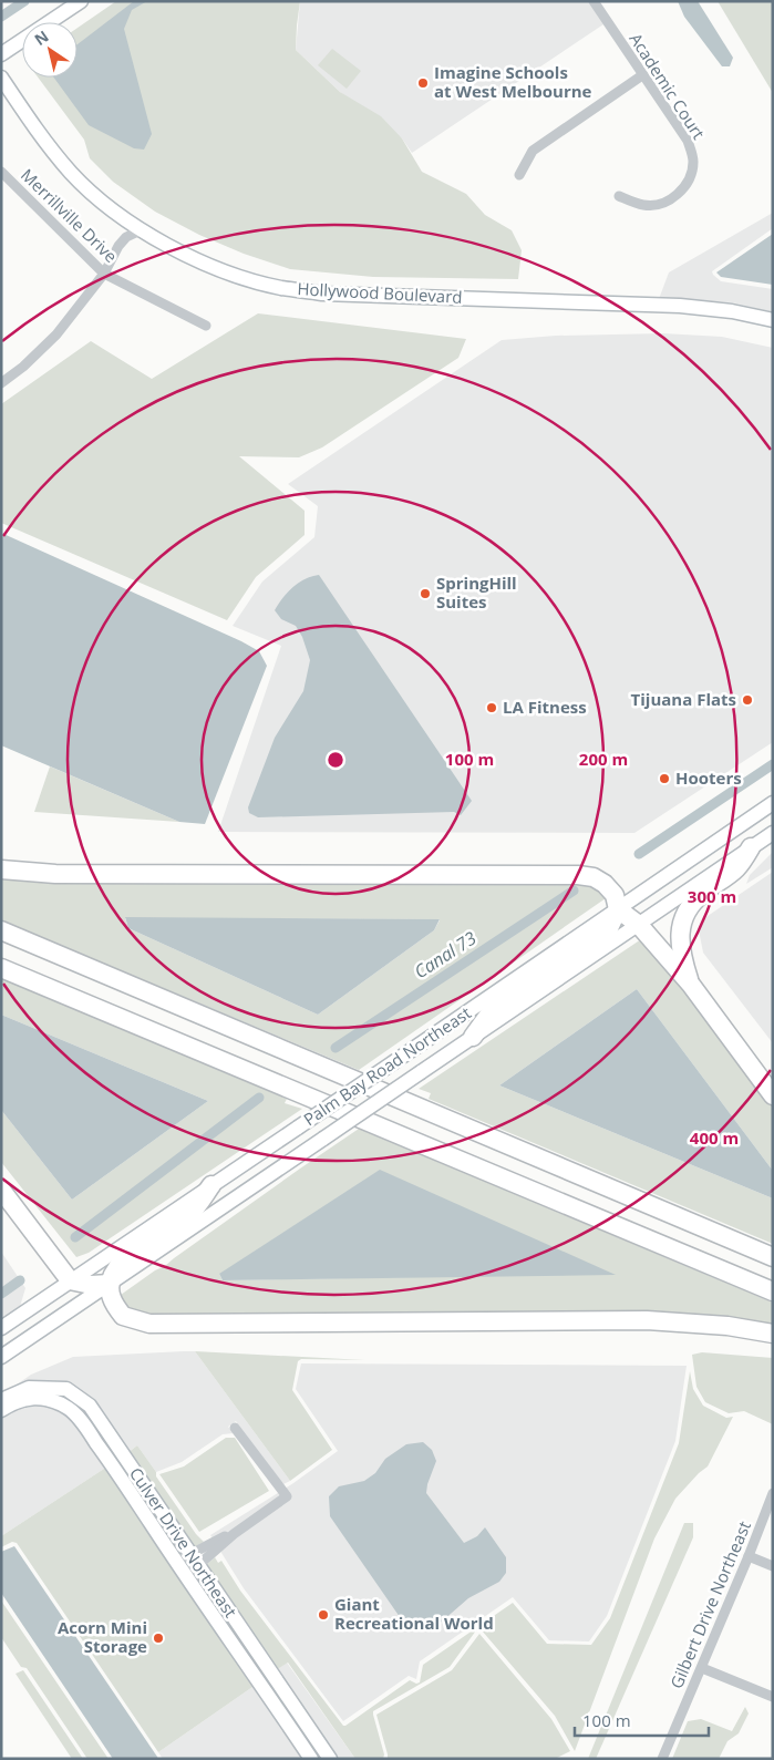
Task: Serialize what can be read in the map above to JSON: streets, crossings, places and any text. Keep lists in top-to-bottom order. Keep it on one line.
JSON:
{"streets":{"street":["Academic Court","Merrillville Drive","Hollywood Boulevard","Palm Bay Road Northeast","Culver Drive Northeast","Gilbert Drive Northeast"]},"water":["Canal 73"],"places":["Imagine Schools at West Melbourne","SpringHill Suites","Tijuana Flats","LA Fitness","Hooters","Giant Recreational World","Acorn Mini Storage"],"scale_bar":"100 m","north":"top left","rings":["100 m","200 m","300 m","400 m"]}
